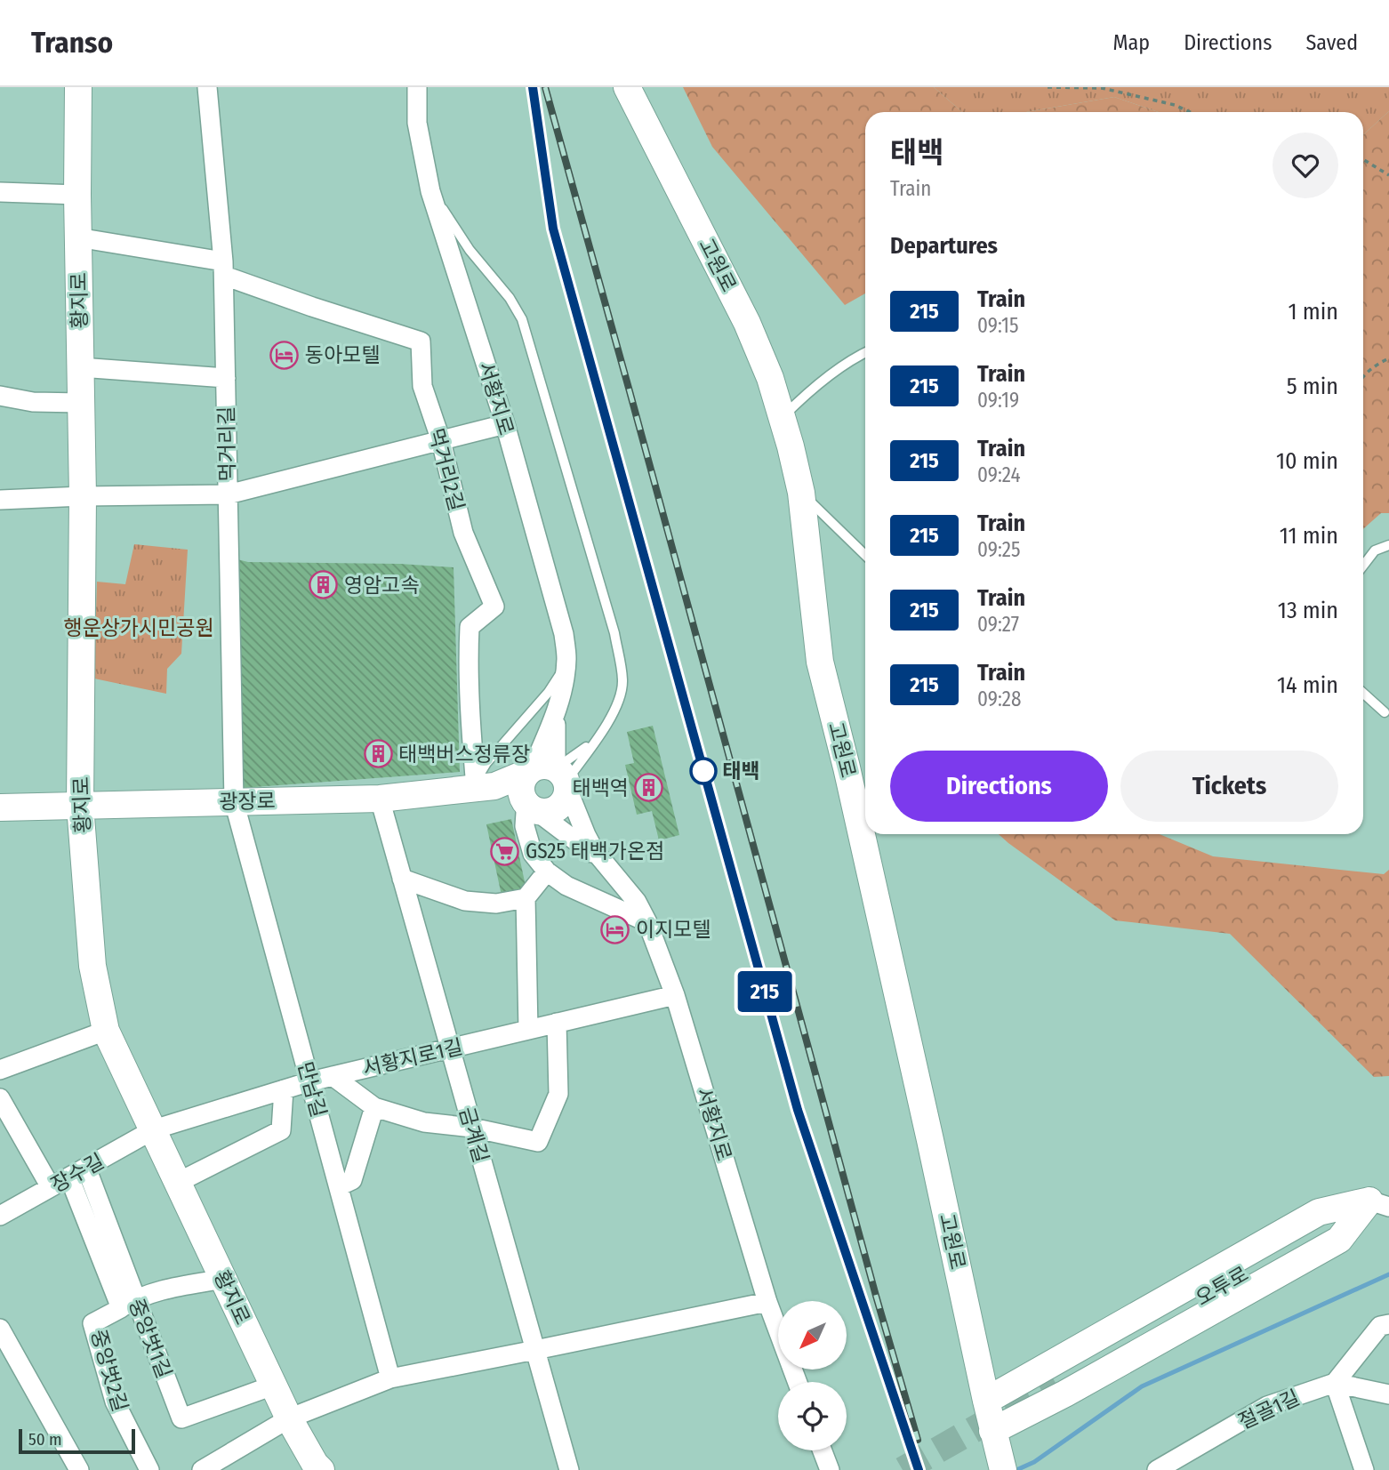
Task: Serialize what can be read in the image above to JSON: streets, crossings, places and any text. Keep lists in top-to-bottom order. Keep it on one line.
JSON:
{"streets":{"street":["고원로","황지로","서황지로","먹거리길","먹거리2길","광장로","서황지로1길","만남길","금계길","장수길","오투로","중앙벗1길","중앙벗2길","절골1길"]},"crossings":[["황지로","광장로"],["황지로","서황지로1길"],["황지로","장수길"],["황지로","중앙벗1길"],["서황지로","광장로"],["서황지로","서황지로1길"],["먹거리길","먹거리2길"],["먹거리길","광장로"],["먹거리길","만남길"],["먹거리2길","광장로"],["광장로","만남길"],["광장로","금계길"],["서황지로1길","만남길"],["서황지로1길","금계길"],["서황지로1길","장수길"],["장수길","중앙벗1길"],["장수길","중앙벗2길"],["중앙벗1길","중앙벗2길"]],"parks":["행운상가시민공원"],"places":{"hotel":["동아모텔","이지모텔"],"building":["영암고속","태백버스정류장","태백역"],"other":["태백"],"supermarket":["GS25 태백가온점"]},"scale_bar":"50 m","north":"bottom left","page":{"header":"Transo","nav":["Map","Directions","Saved"],"on_map":"215","heading":[["태백","Train"],"Departures"],"list":[{"mark":"215","name":"Train","note":"09:15","value":"1 min"},{"mark":"215","name":"Train","note":"09:19","value":"5 min"},{"mark":"215","name":"Train","note":"09:24","value":"10 min"},{"mark":"215","name":"Train","note":"09:25","value":"11 min"},{"mark":"215","name":"Train","note":"09:27","value":"13 min"},{"mark":"215","name":"Train","note":"09:28","value":"14 min"}],"buttons":["Directions","Tickets"],"scale":"50 m"}}
